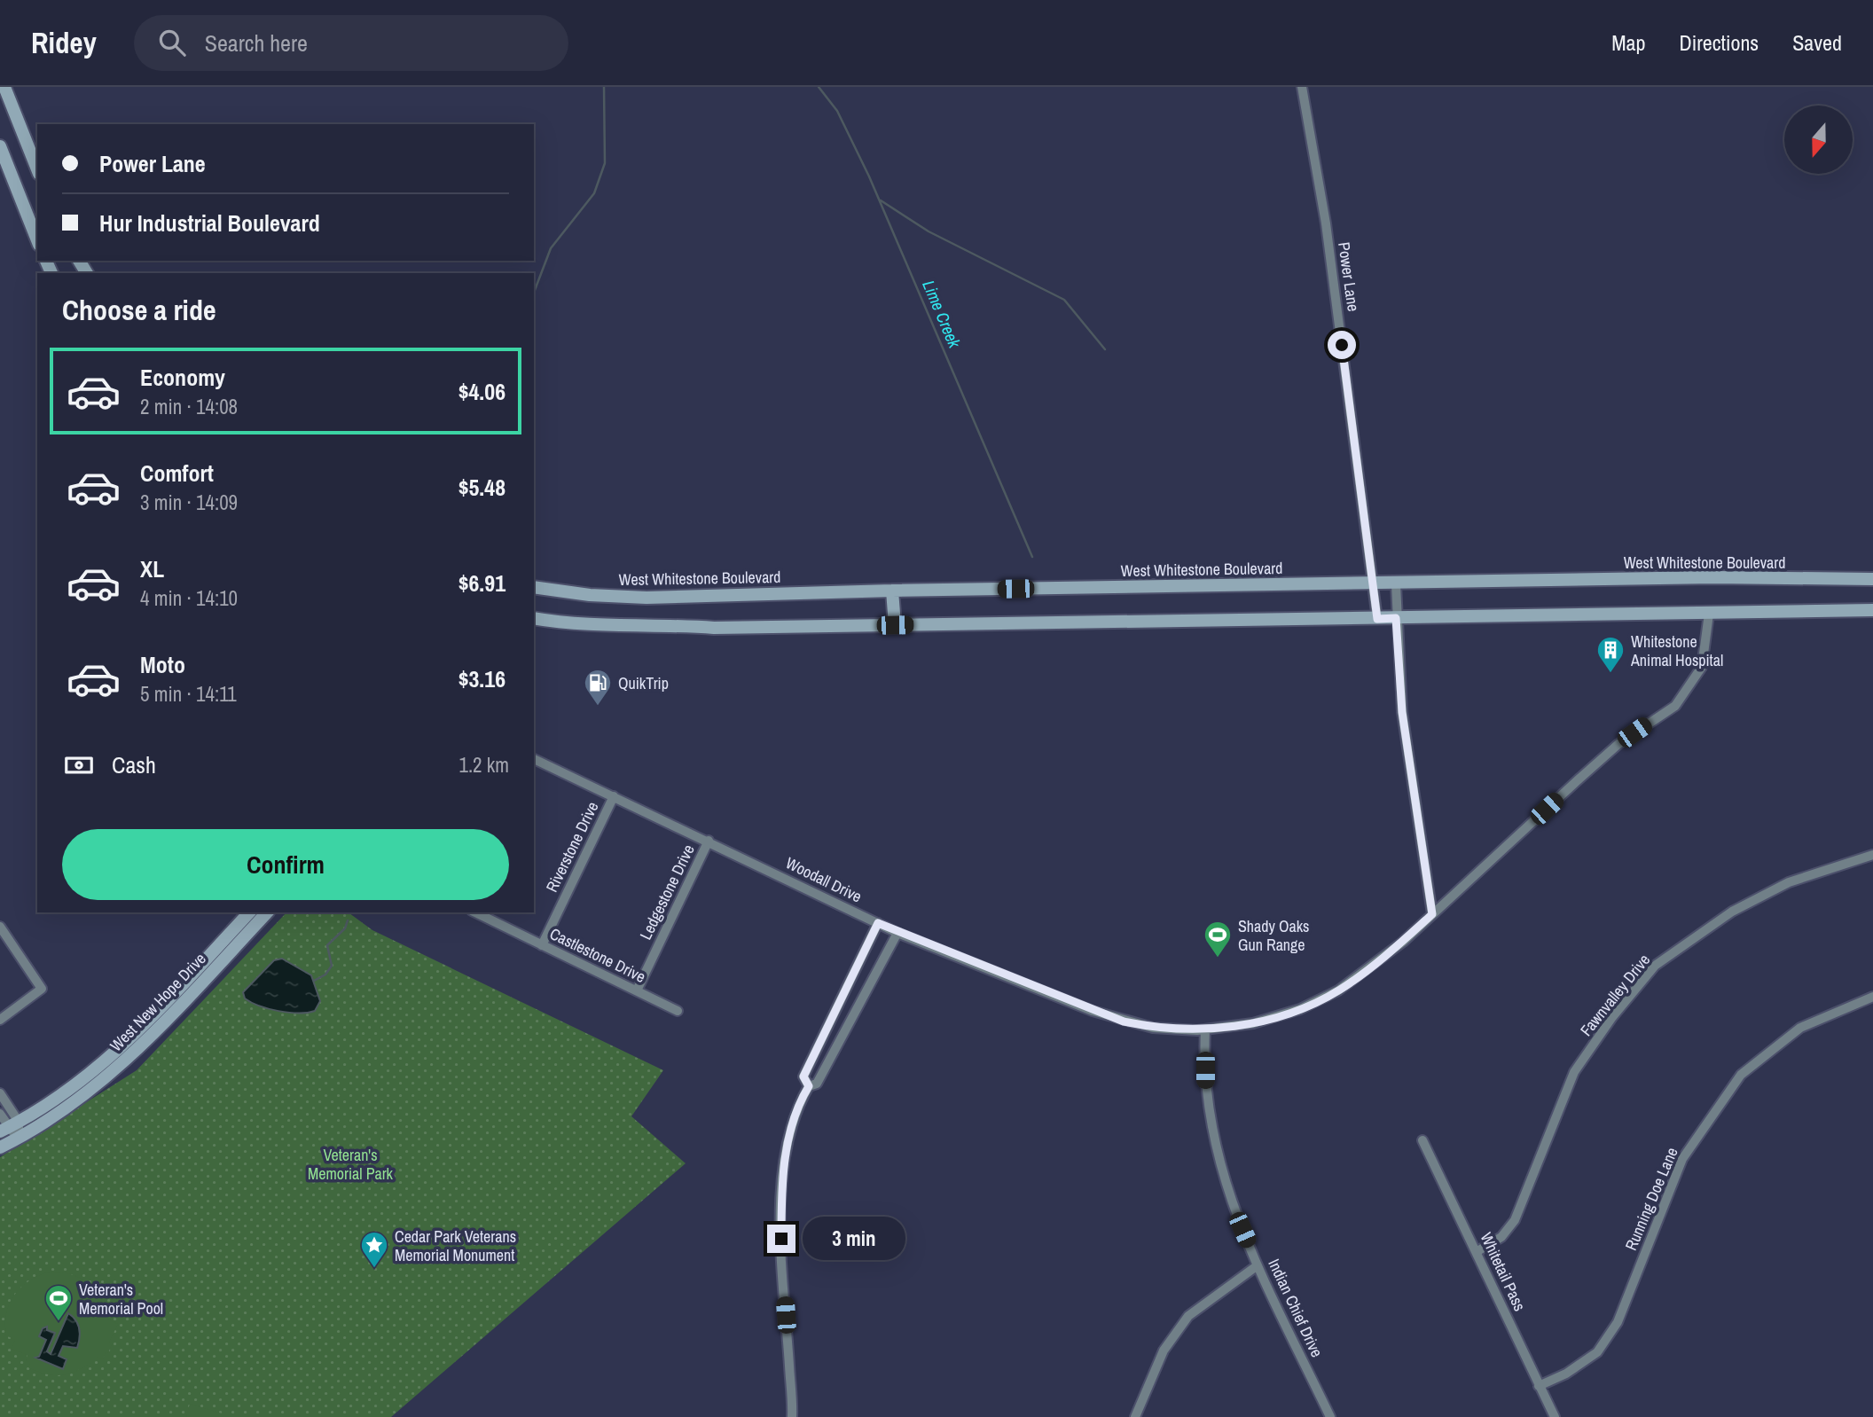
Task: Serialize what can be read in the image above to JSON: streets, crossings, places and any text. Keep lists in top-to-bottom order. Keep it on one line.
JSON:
{"streets":{"main road":["West Whitestone Boulevard","West New Hope Drive"],"street":["Power Lane","Riverstone Drive","Woodall Drive","Ledgestone Drive","Castlestone Drive","Fawnvalley Drive","Running Doe Lane","Whitetail Pass","Indian Chief Drive"]},"crossings":[["Power Lane","West Whitestone Boulevard"],["Riverstone Drive","Woodall Drive"],["Riverstone Drive","Castlestone Drive"],["Woodall Drive","Ledgestone Drive"],["Woodall Drive","Indian Chief Drive"],["Ledgestone Drive","Castlestone Drive"],["Fawnvalley Drive","Whitetail Pass"],["Running Doe Lane","Whitetail Pass"]],"water":["Lime Creek"],"parks":["Veteran's Memorial Park"],"places":{"building":["Whitestone Animal Hospital"],"fuel station":["QuikTrip"],"sports":["Shady Oaks Gun Range","Veteran's Memorial Pool"],"place":["Cedar Park Veterans Memorial Monument"]},"north":"bottom","page":{"header":"Ridey","search":"Search here","nav":["Map","Directions","Saved"],"banner":["Power Lane","Hur Industrial Boulevard"],"heading":"Choose a ride","list":[{"name":"Economy","note":"2 min · 14:08","value":"$4.06"},{"name":"Comfort","note":"3 min · 14:09","value":"$5.48"},{"name":"XL","note":"4 min · 14:10","value":"$6.91"},{"name":"Moto","note":"5 min · 14:11","value":"$3.16"}],"pay":["Cash","1.2 km"],"buttons":"Confirm","bubble":"3 min"}}
